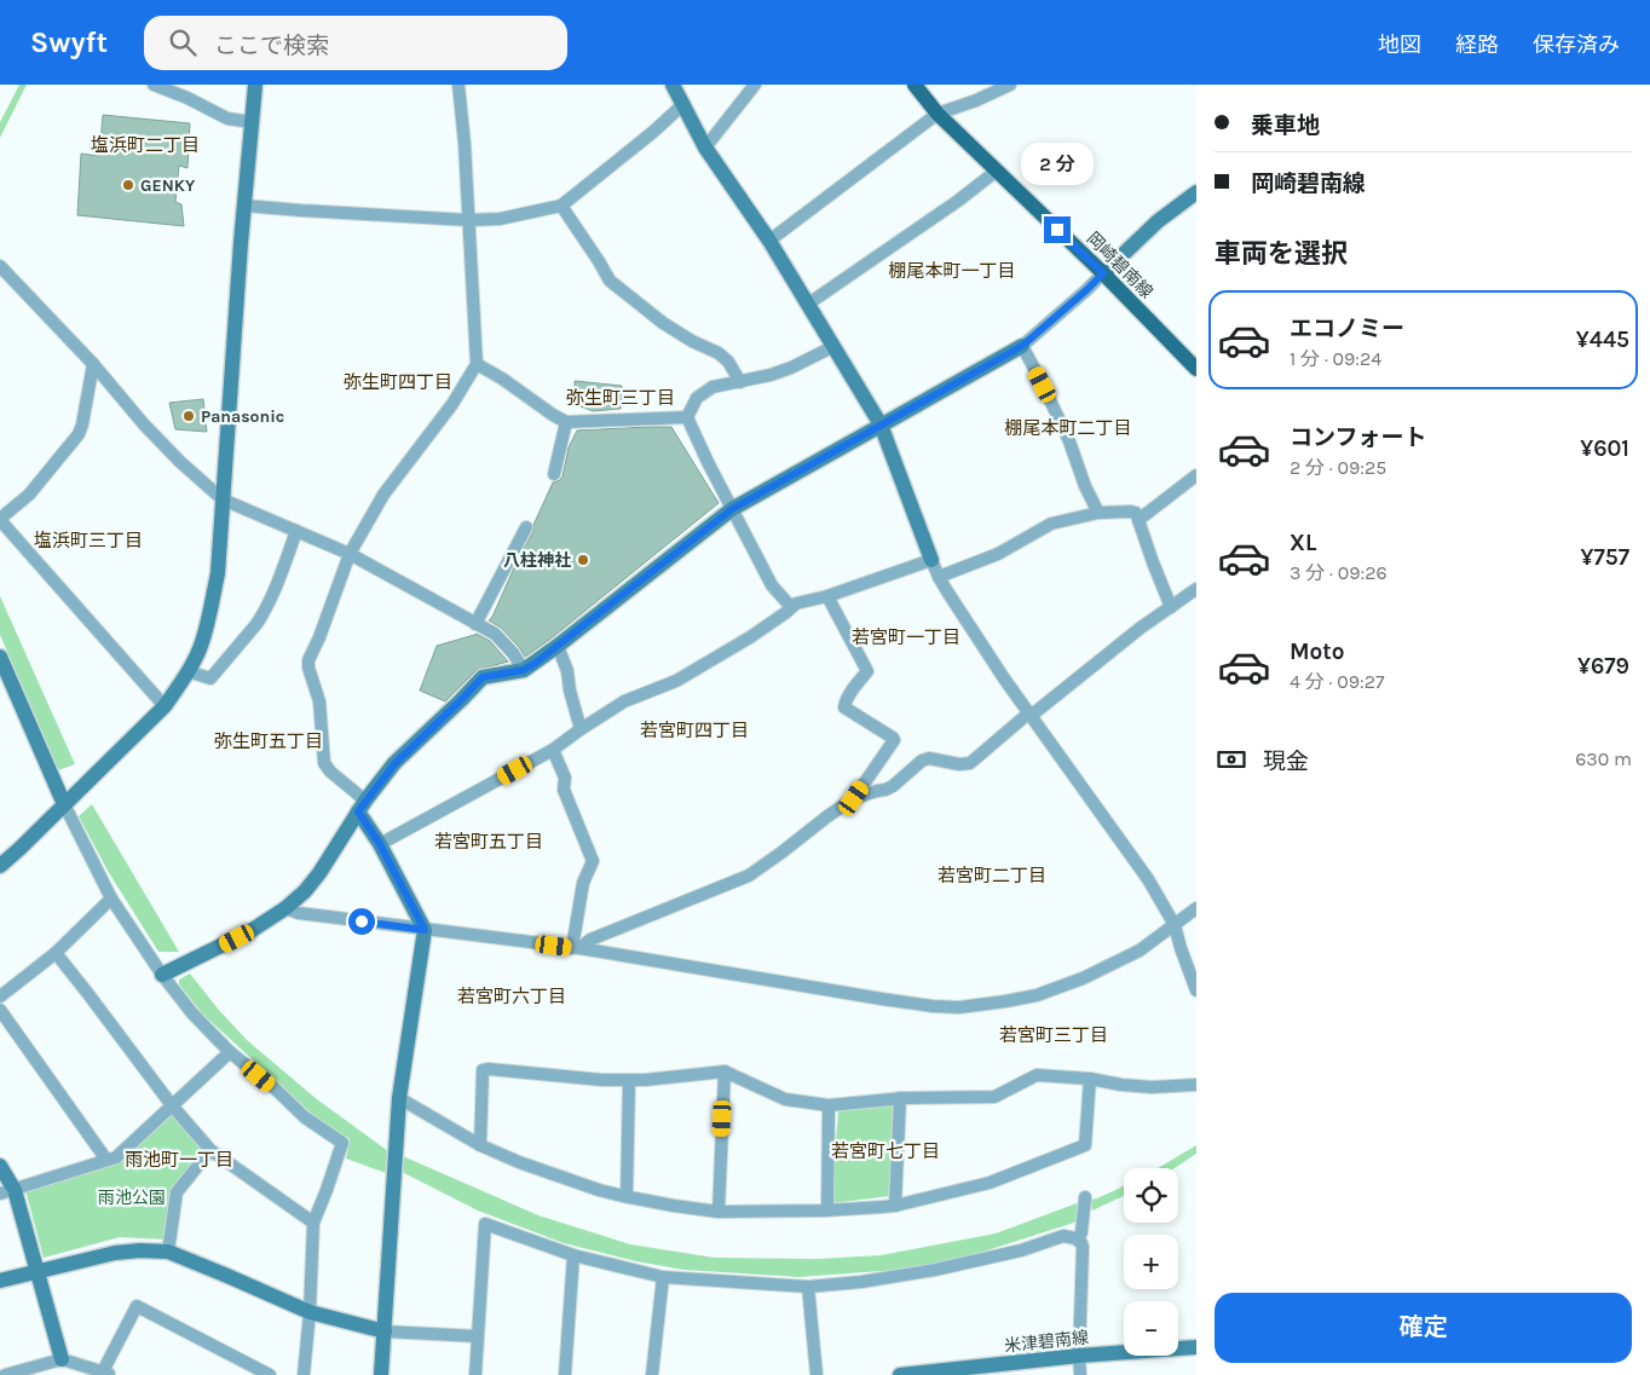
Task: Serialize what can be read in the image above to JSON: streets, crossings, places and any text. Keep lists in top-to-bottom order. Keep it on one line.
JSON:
{"streets":{"main road":["岡崎碧南線"],"street":["米津碧南線"]},"districts":["塩浜町二丁目","棚尾本町一丁目","弥生町四丁目","弥生町三丁目","棚尾本町二丁目","塩浜町三丁目","若宮町一丁目","若宮町四丁目","弥生町五丁目","若宮町五丁目","若宮町二丁目","若宮町六丁目","若宮町三丁目","若宮町七丁目","雨池町一丁目"],"parks":["雨池公園"],"places":["GENKY","Panasonic","八柱神社"],"page":{"header":"Swyft","search":"ここで検索","nav":["地図","経路","保存済み"],"banner":["乗車地","岡崎碧南線"],"bubble":"2 分","heading":"車両を選択","list":[{"name":"エコノミー","note":"1 分 · 09:24","value":"¥445"},{"name":"コンフォート","note":"2 分 · 09:25","value":"¥601"},{"name":"XL","note":"3 分 · 09:26","value":"¥757"},{"name":"Moto","note":"4 分 · 09:27","value":"¥679"}],"pay":["現金","630 m"],"map_buttons":["+","−"],"buttons":"確定"}}
